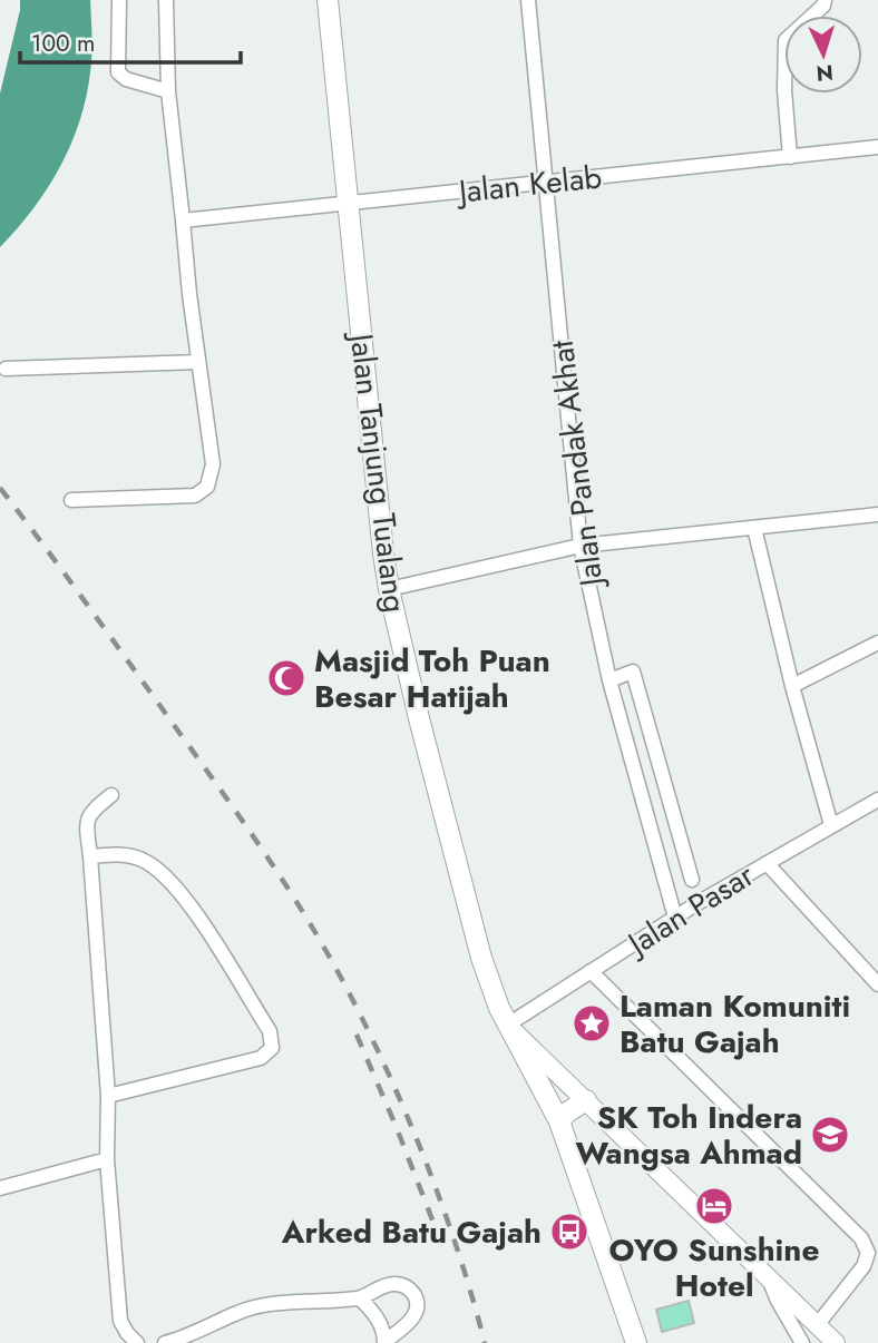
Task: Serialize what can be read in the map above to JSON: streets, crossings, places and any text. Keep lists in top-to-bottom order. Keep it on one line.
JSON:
{"streets":{"main road":["Jalan Tanjung Tualang"],"street":["Jalan Kelab","Jalan Pandak Akhat","Jalan Pasar"]},"crossings":[["Jalan Kelab","Jalan Pandak Akhat"],["Jalan Kelab","Jalan Tanjung Tualang"],["Jalan Pandak Akhat","Jalan Pasar"],["Jalan Tanjung Tualang","Jalan Pasar"]],"places":{"mosque":["Masjid Toh Puan Besar Hatijah"],"place":["Laman Komuniti Batu Gajah"],"school or university":["SK Toh Indera Wangsa Ahmad"],"hotel":["OYO Sunshine Hotel"],"bus stop":["Arked Batu Gajah"]},"scale_bar":"100 m","north":"bottom"}
